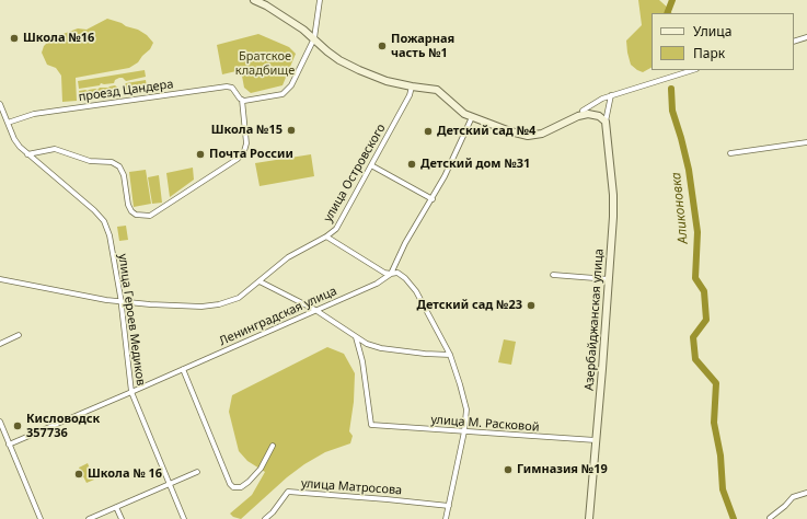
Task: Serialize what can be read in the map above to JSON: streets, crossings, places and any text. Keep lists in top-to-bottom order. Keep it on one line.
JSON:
{"streets":{"main road":["Азербайджанская улица"],"street":["проезд Цандера","улица Островского","Ленинградская улица","улица Героев Медиков","улица М. Расковой","улица Матросова"]},"crossings":[["проезд Цандера","улица Героев Медиков"],["улица Островского","улица Героев Медиков"],["Ленинградская улица","улица Героев Медиков"],["Азербайджанская улица","улица М. Расковой"]],"water":["Аликоновка"],"parks":["Братское кладбище"],"places":["Школа №16","Пожарная часть №1","Школа №15","Детский сад №4","Почта России","Детский дом №31","Детский сад №23","Кисловодск 357736","Гимназия №19","Школа № 16"],"legend":["Улица","Парк"]}
